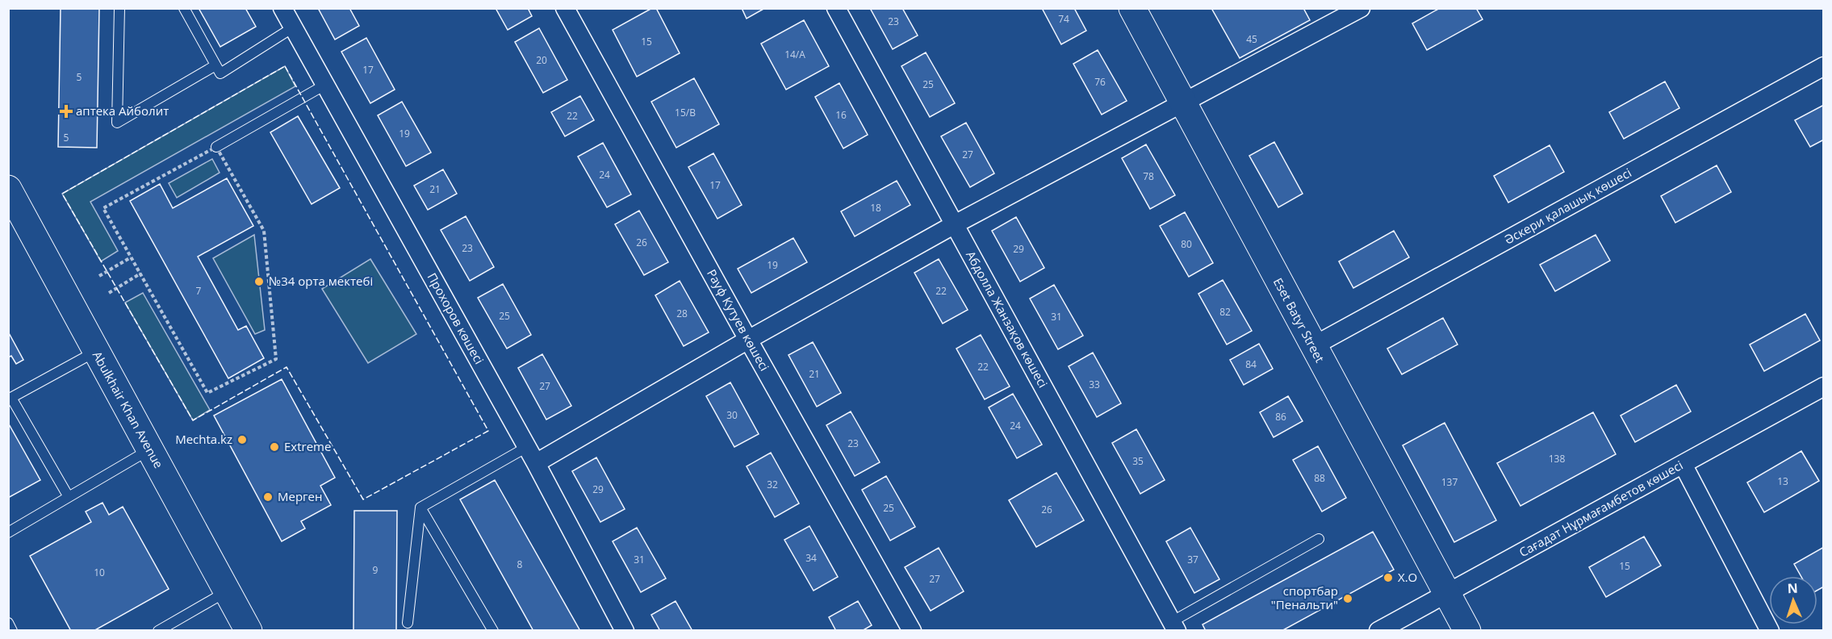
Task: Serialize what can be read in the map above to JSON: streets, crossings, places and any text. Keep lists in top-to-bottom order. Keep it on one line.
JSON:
{"streets":{"street":["Әскери қалашық көшесі","Прохоров көшесі","Абдолла Жанзақов көшесі","Рауф Кутуев көшесі","Eset Batyr Street","Abulkhair Khan Avenue","Сағадат Нұрмағамбетов көшесі"]},"crossings":[["Әскери қалашық көшесі","Eset Batyr Street"],["Eset Batyr Street","Сағадат Нұрмағамбетов көшесі"]],"places":{"health":["аптека Айболит"],"other":["№34 орта мектебі","Mechta.kz","Extreme","Мерген","X.O","спортбар \"Пенальти\""]},"house_numbers":["74","23","45","15","14/А","20","17","5","76","25","15/В","16","22","19","5","27","24","78","17","21","18","26","80","23","29","19","7","22","82","28","25","31","84","22","21","33","27","30","86","24","23","138","35","88","13","137","32","29","25","26","34","31","37","8","15","9","10","27"],"north":"top"}
